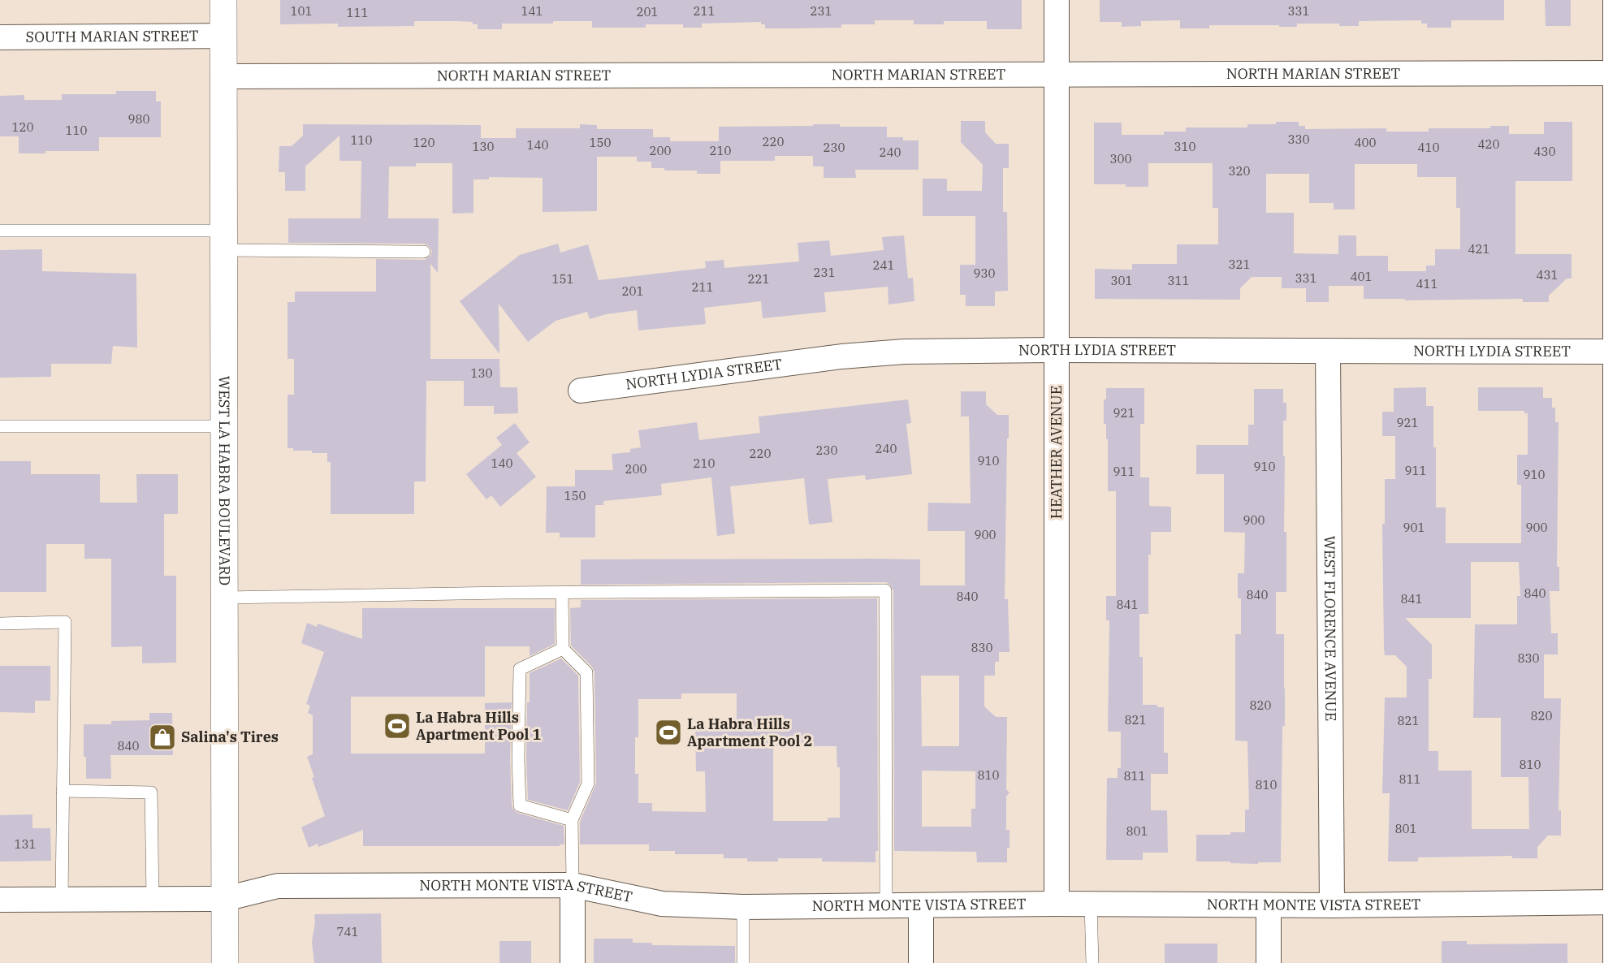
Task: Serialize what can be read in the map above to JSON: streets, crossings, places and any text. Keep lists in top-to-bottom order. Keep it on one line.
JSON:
{"streets":{"main road":["WEST LA HABRA BOULEVARD"],"street":["SOUTH MARIAN STREET","NORTH MARIAN STREET","NORTH LYDIA STREET","HEATHER AVENUE","WEST FLORENCE AVENUE","NORTH MONTE VISTA STREET"]},"crossings":[["SOUTH MARIAN STREET","WEST LA HABRA BOULEVARD"],["NORTH MARIAN STREET","HEATHER AVENUE"],["NORTH MARIAN STREET","WEST LA HABRA BOULEVARD"],["NORTH LYDIA STREET","HEATHER AVENUE"],["NORTH LYDIA STREET","WEST FLORENCE AVENUE"],["HEATHER AVENUE","NORTH MONTE VISTA STREET"],["WEST LA HABRA BOULEVARD","NORTH MONTE VISTA STREET"],["WEST FLORENCE AVENUE","NORTH MONTE VISTA STREET"]],"places":{"sports":["La Habra Hills Apartment Pool 1","La Habra Hills Apartment Pool 2"],"shop":["Salina's Tires"]},"house_numbers":["101","141","211","231","331","201","111","980","120","110","330","110","220","120","150","400","420","140","130","310","230","410","200","210","430","240","300","320","421","321","241","231","930","431","401","331","151","221","301","311","411","211","201","130","921","921","240","230","220","910","140","210","910","200","911","911","910","150","900","901","900","900","840","840","840","841","841","830","830","820","820","821","821","840","810","810","811","811","810","801","801","131","741"]}
